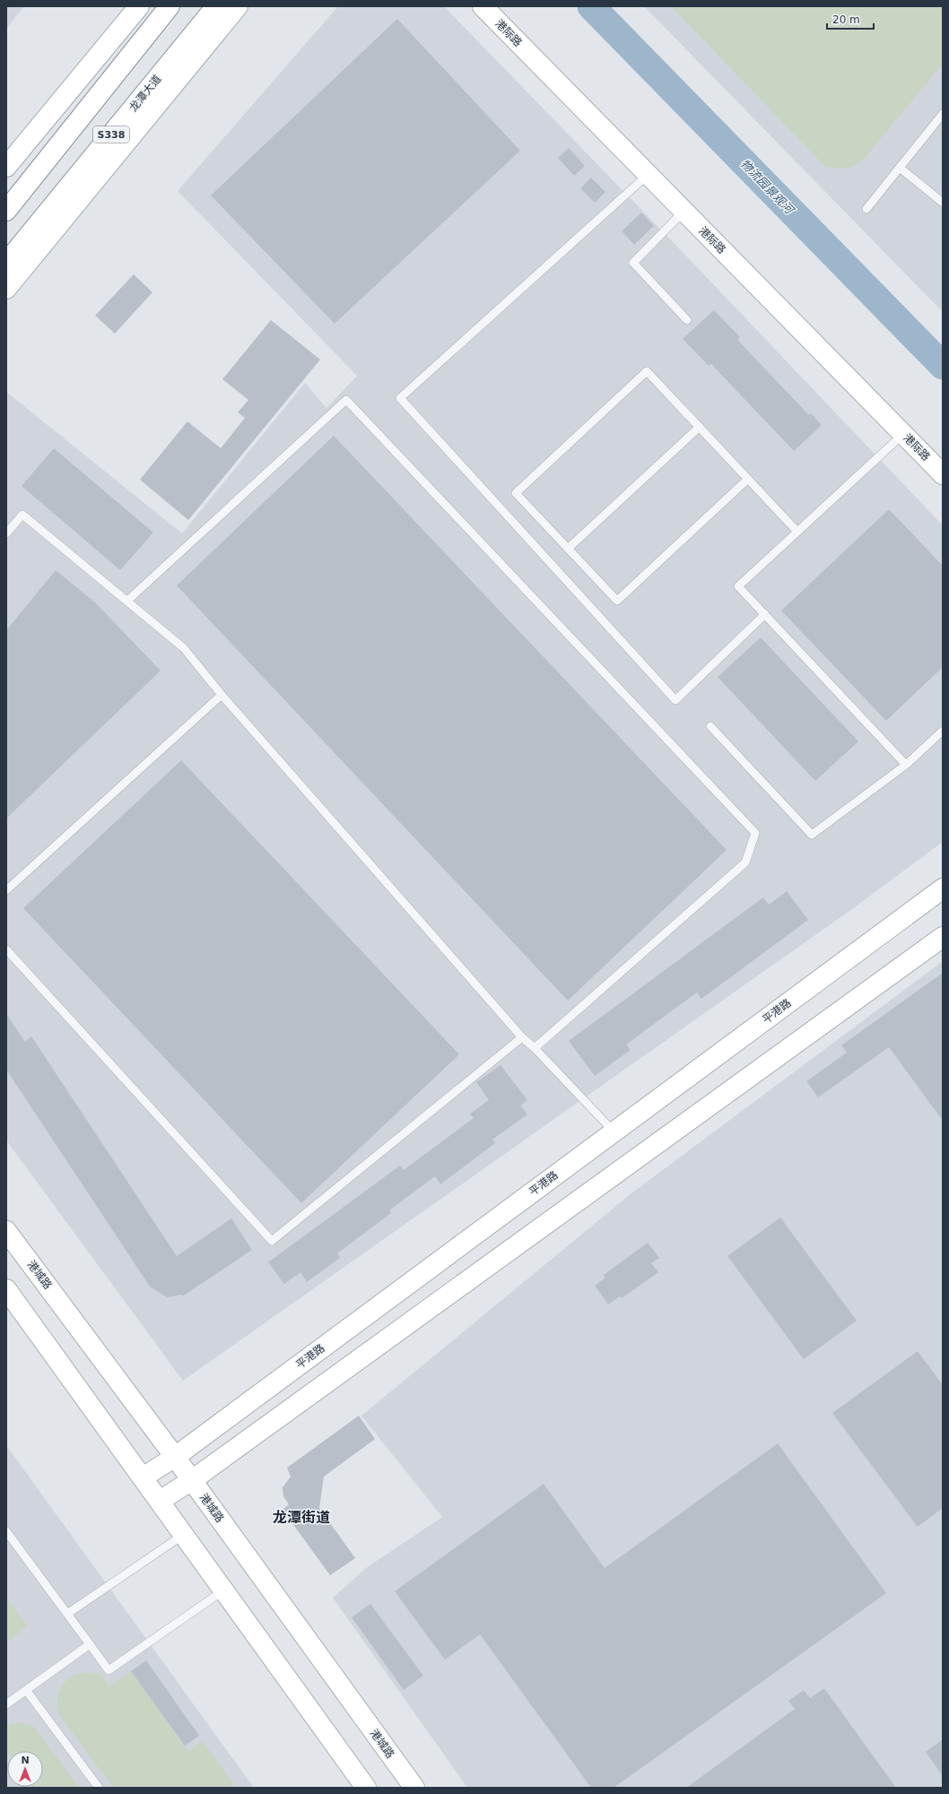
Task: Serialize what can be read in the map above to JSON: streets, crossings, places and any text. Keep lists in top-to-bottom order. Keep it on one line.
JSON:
{"streets":{"main road":["港际路","龙潭大道","S338","平港路","港城路"]},"crossings":[["平港路","港城路"]],"districts":["龙潭街道"],"water":["物流园景观河"],"scale_bar":"20 m","north":"top"}
